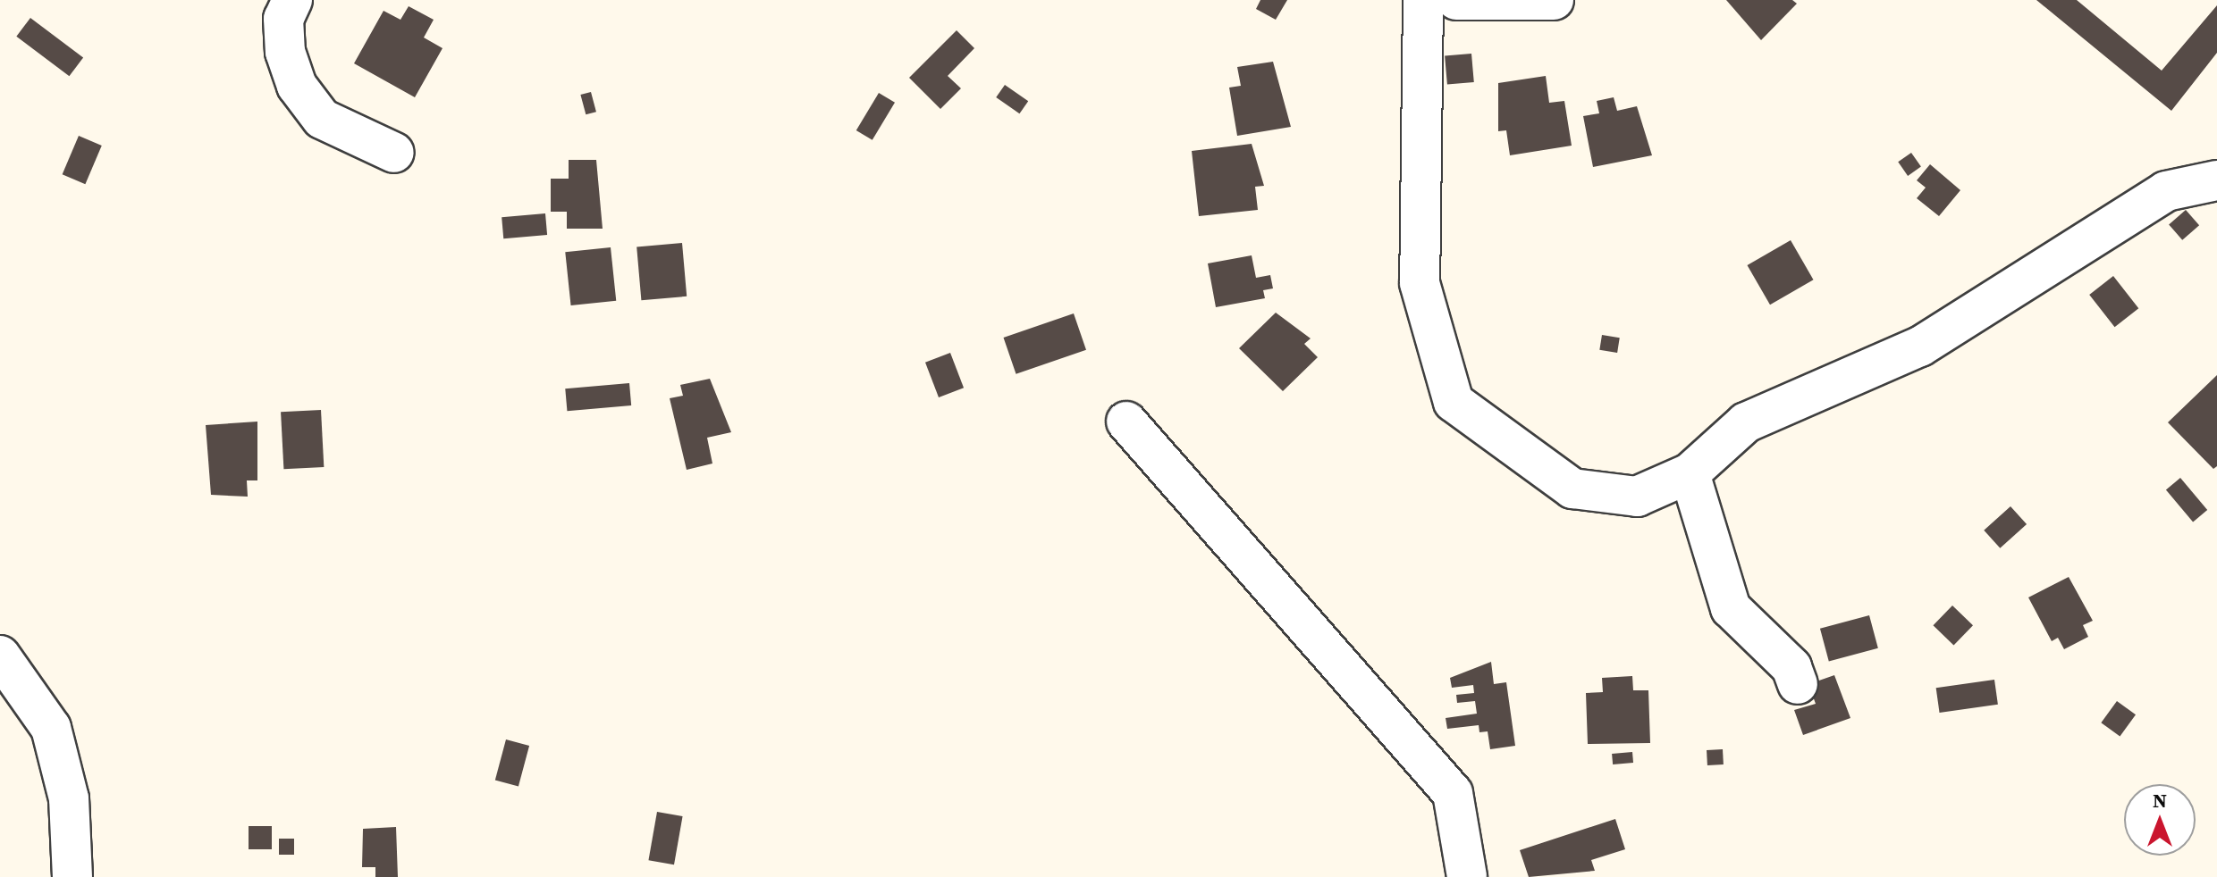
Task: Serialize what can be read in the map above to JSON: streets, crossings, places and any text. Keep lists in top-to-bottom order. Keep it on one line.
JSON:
{"north":"top"}
